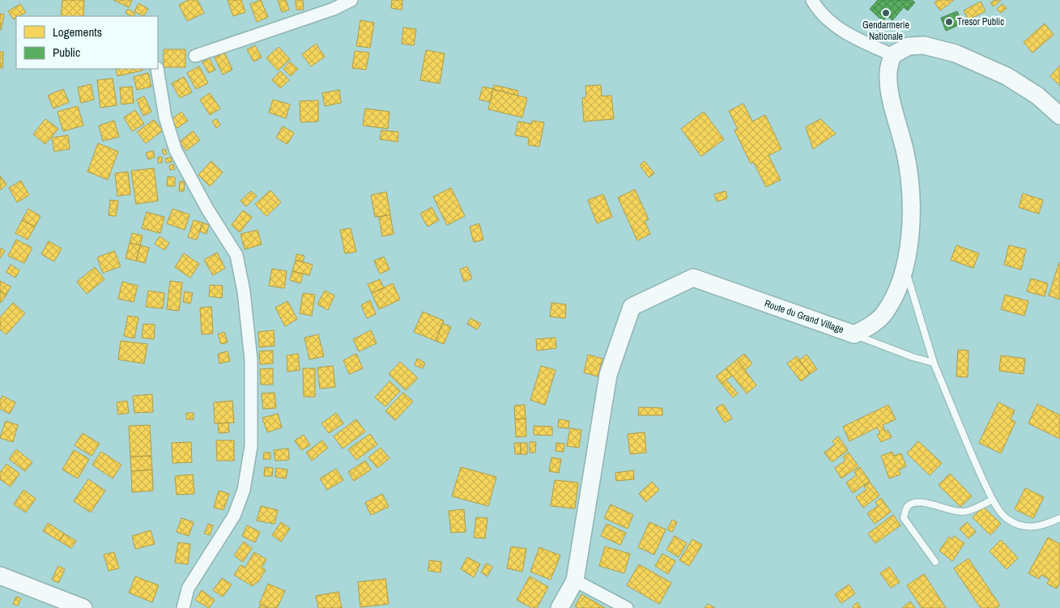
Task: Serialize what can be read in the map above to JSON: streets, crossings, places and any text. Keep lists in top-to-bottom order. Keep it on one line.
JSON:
{"streets":{"street":["Route du Grand Village"]},"places":["Gendarmerie Nationale","Tresor Public"],"legend":["Logements","Public"]}
